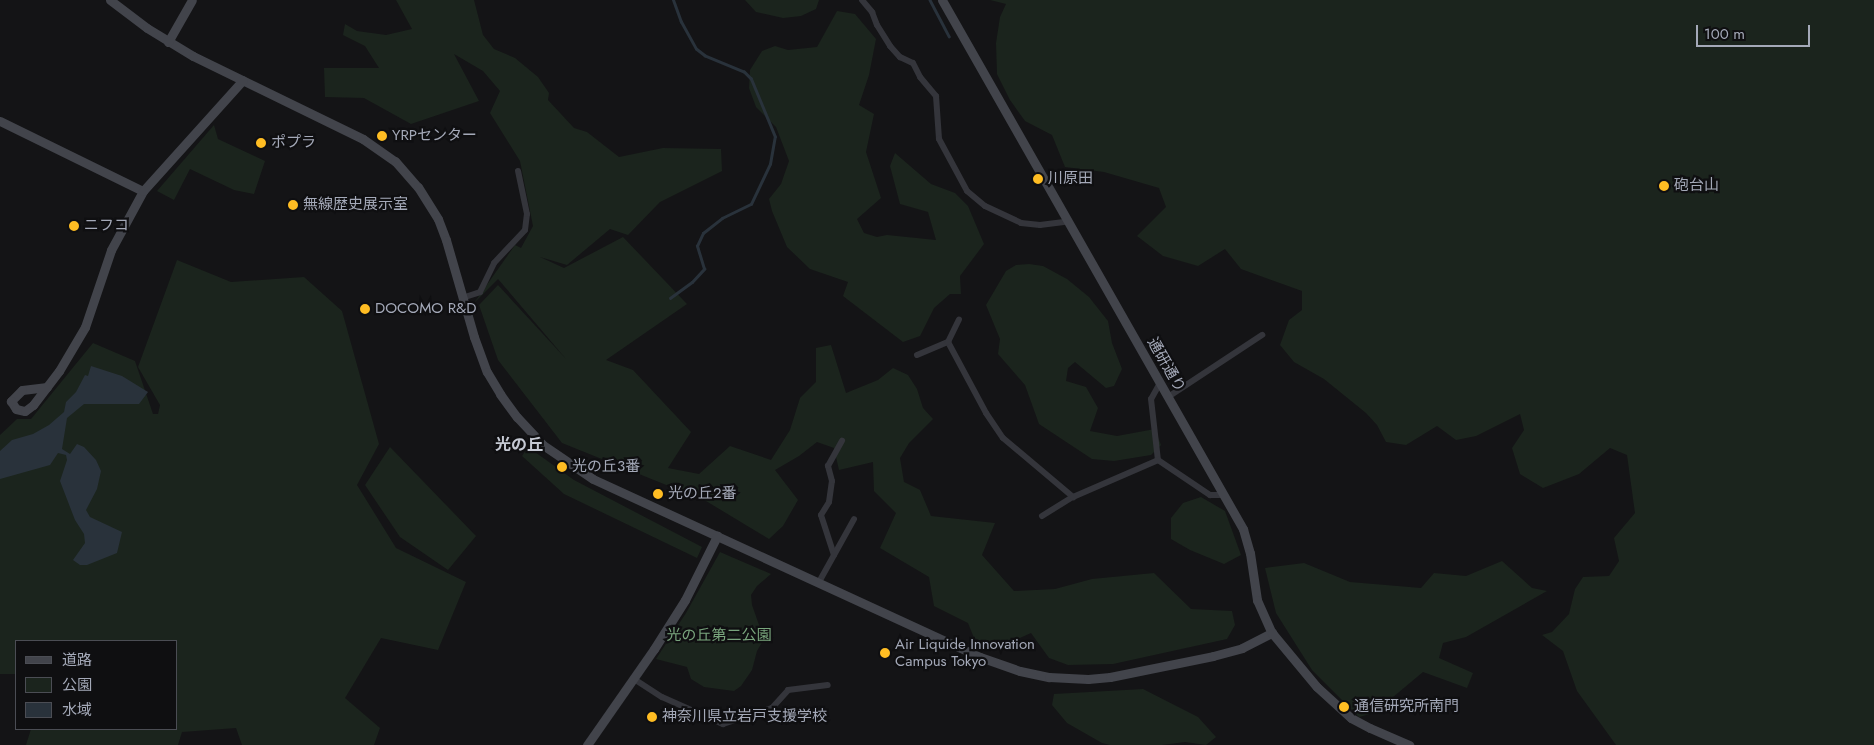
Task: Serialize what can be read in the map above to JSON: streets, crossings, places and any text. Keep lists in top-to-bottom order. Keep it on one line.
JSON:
{"streets":{"street":["通研通り"]},"districts":["光の丘"],"parks":["光の丘第二公園"],"places":["YRPセンター","ポプラ","川原田","砲台山","無線歴史展示室","ニフコ","DOCOMO R&D","光の丘3番","光の丘2番","Air Liquide Innovation Campus Tokyo","通信研究所南門","神奈川県立岩戸支援学校"],"legend":["道路","公園","水域"],"scale_bar":"100 m"}
